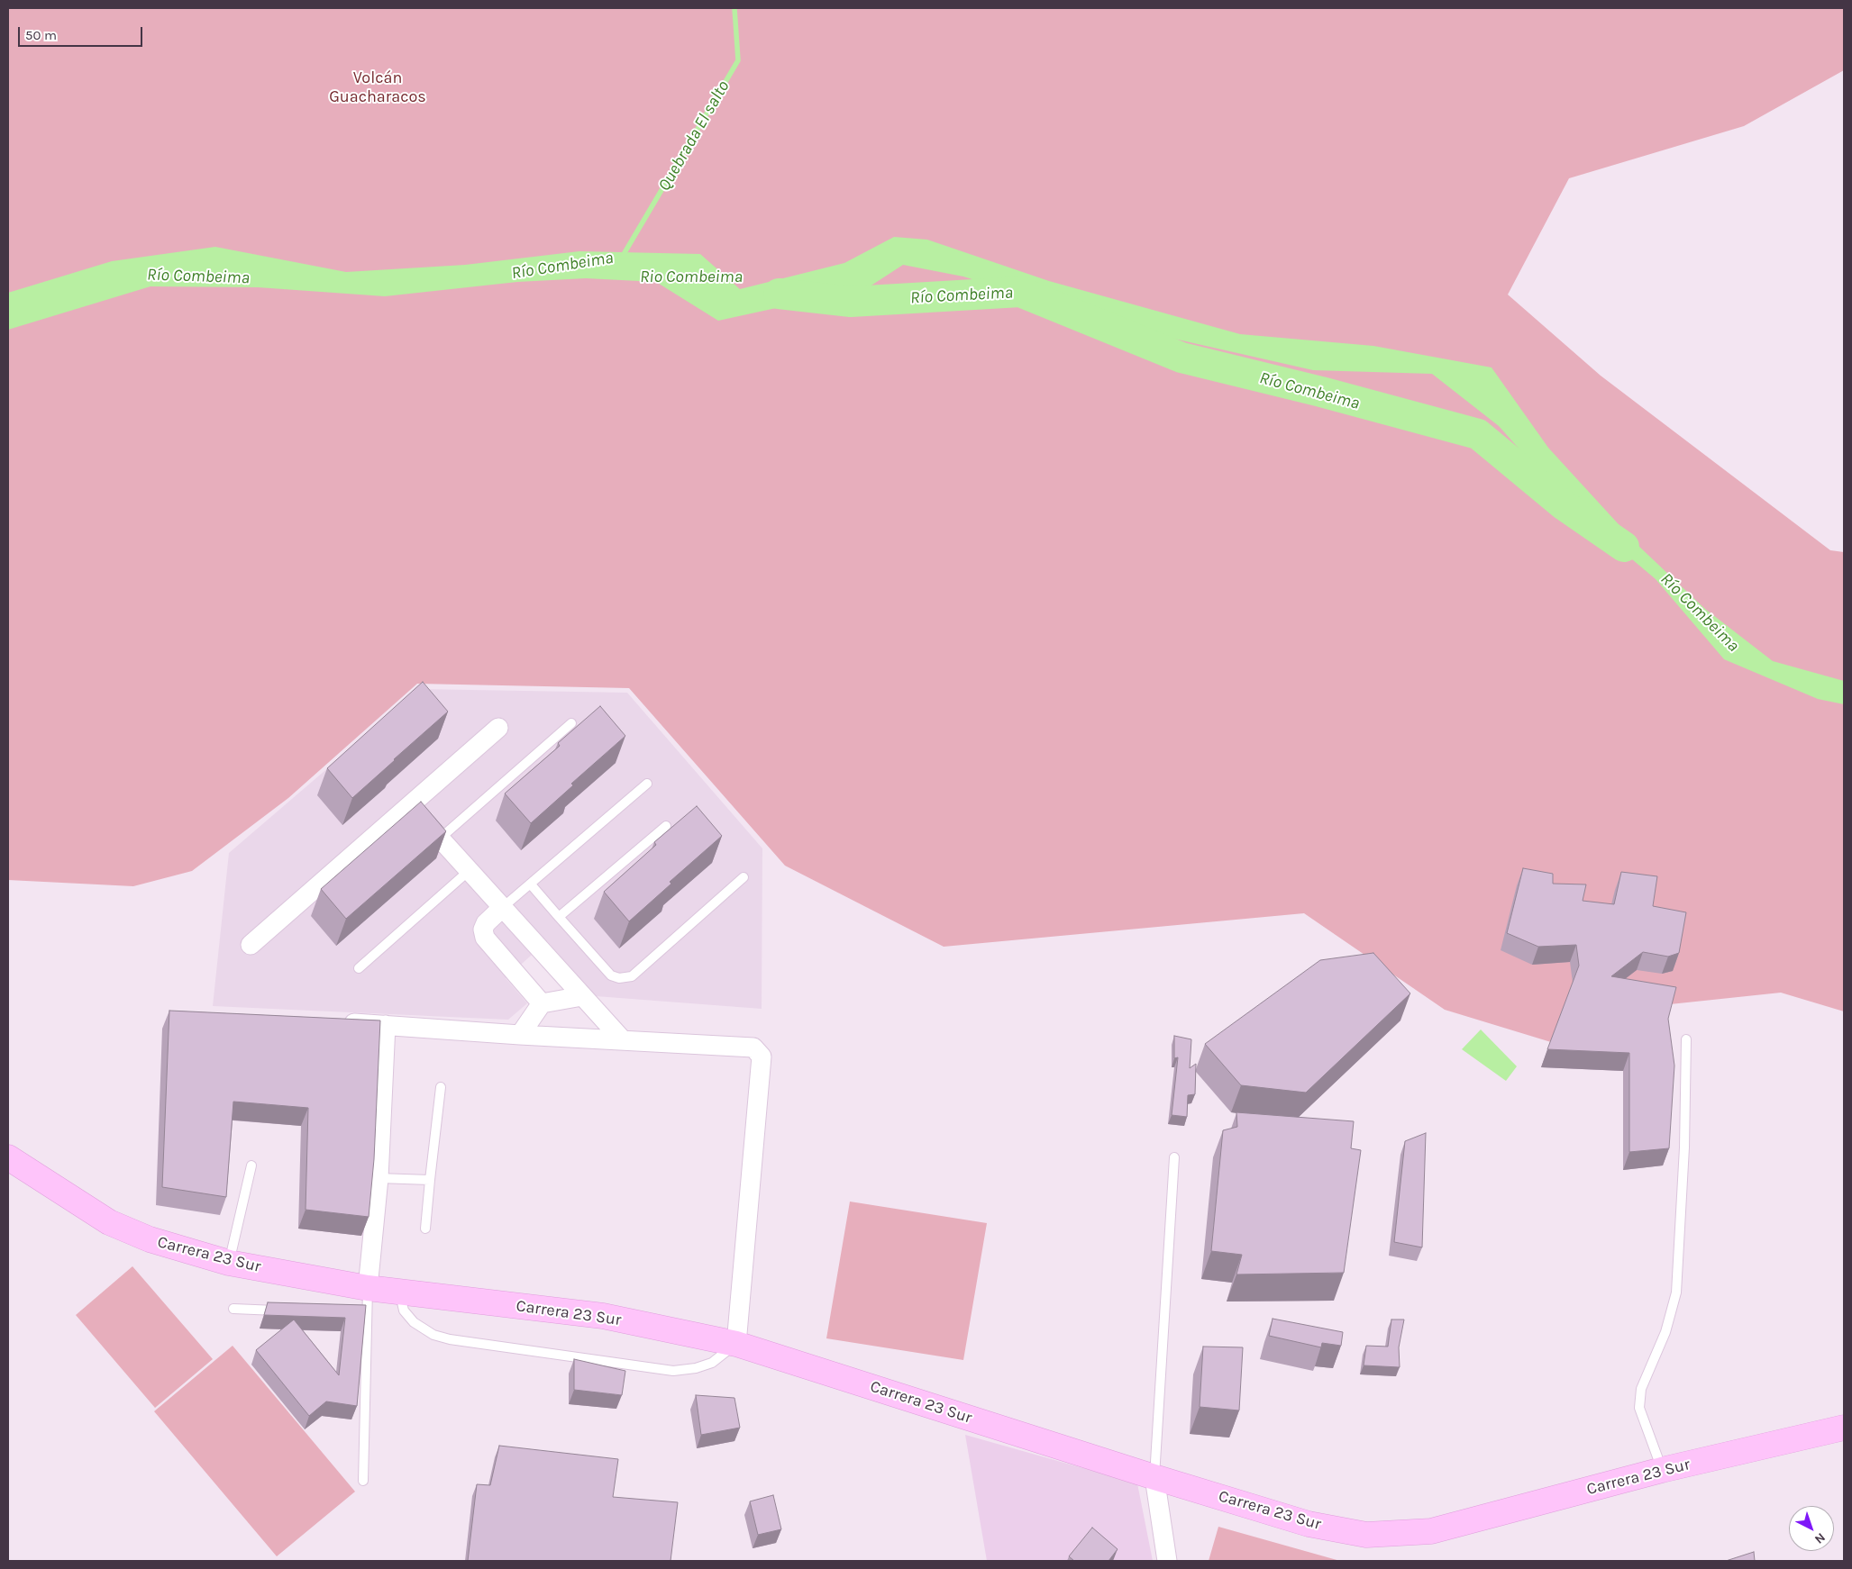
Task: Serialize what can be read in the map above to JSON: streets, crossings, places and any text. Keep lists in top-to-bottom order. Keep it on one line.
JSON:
{"streets":{"main road":["Carrera 23 Sur"]},"water":["Quebrada El salto","Río Combeima","Rio Combeima"],"parks":["Volcán Guacharacos"],"scale_bar":"50 m","north":"bottom right"}
